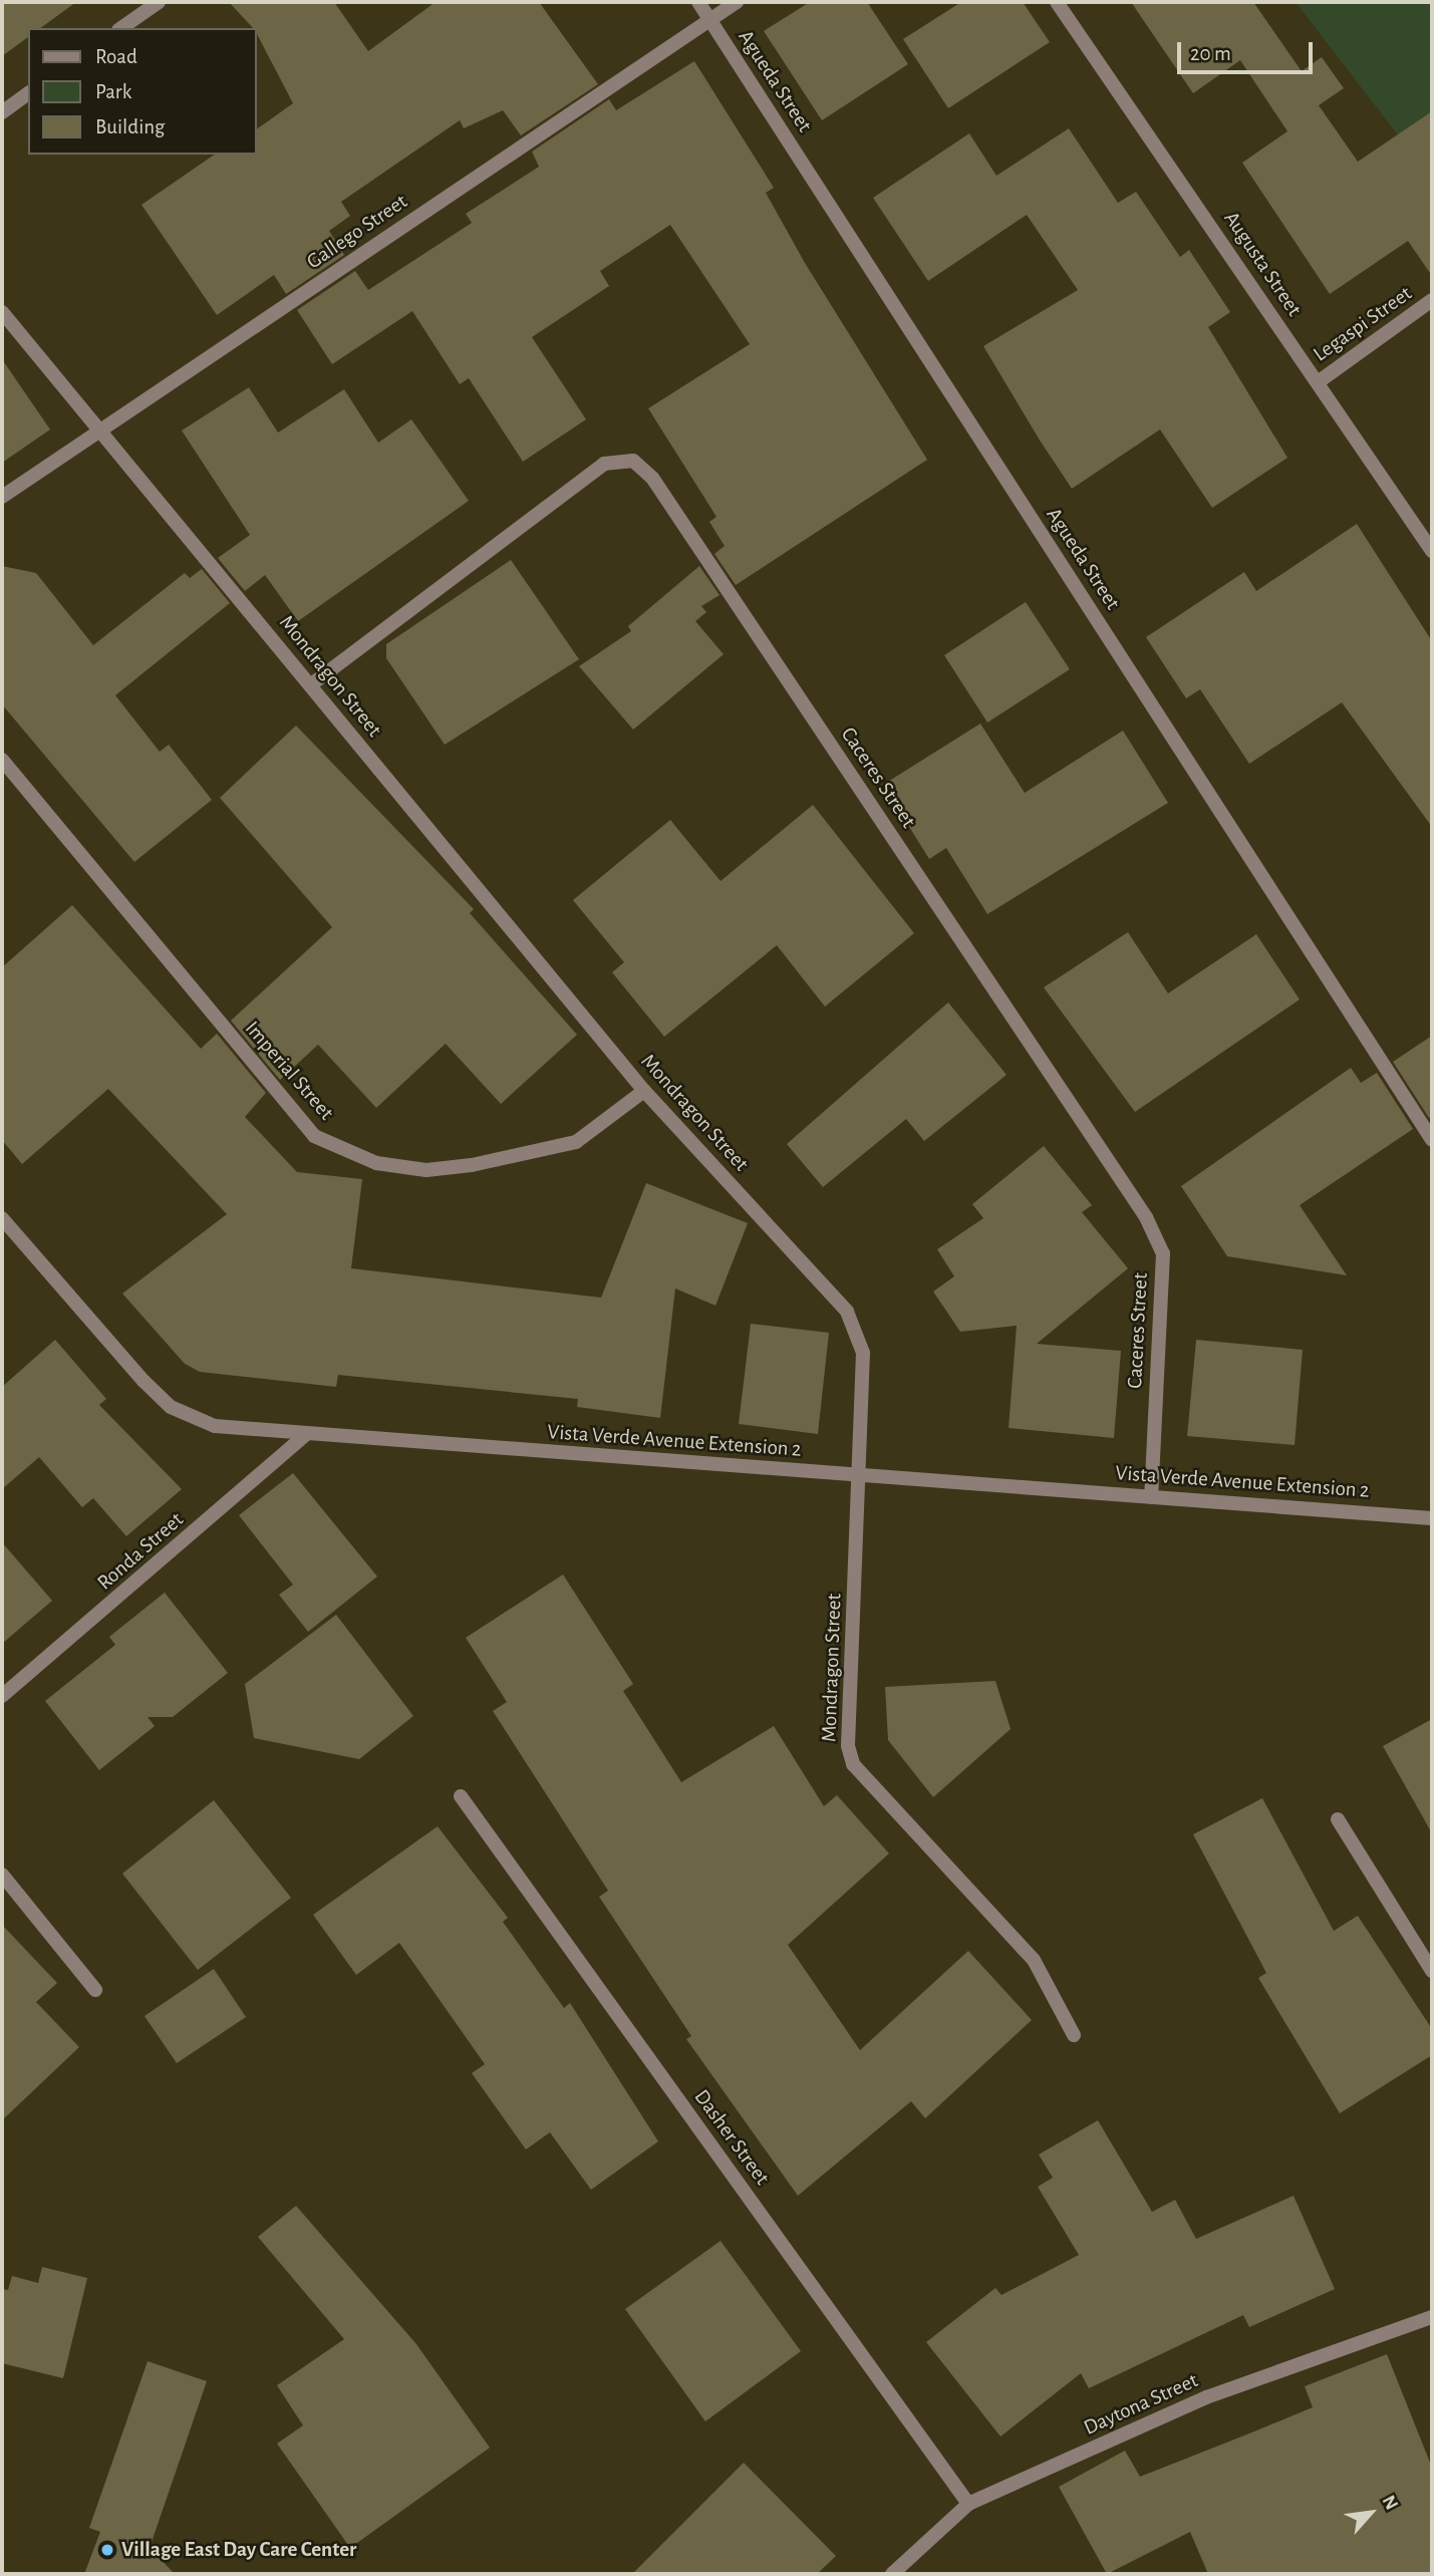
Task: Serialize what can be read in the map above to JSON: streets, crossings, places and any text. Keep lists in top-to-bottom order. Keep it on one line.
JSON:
{"streets":{"street":["Agueda Street","Gallego Street","Augusta Street","Legaspi Street","Mondragon Street","Caceres Street","Imperial Street","Vista Verde Avenue Extension 2","Ronda Street","Dasher Street","Daytona Street"]},"crossings":[["Agueda Street","Gallego Street"],["Gallego Street","Mondragon Street"],["Augusta Street","Legaspi Street"],["Mondragon Street","Caceres Street"],["Mondragon Street","Imperial Street"],["Mondragon Street","Vista Verde Avenue Extension 2"],["Caceres Street","Vista Verde Avenue Extension 2"],["Vista Verde Avenue Extension 2","Ronda Street"],["Dasher Street","Daytona Street"]],"places":["Village East Day Care Center"],"legend":["Road","Park","Building"],"scale_bar":"20 m","north":"top right"}
